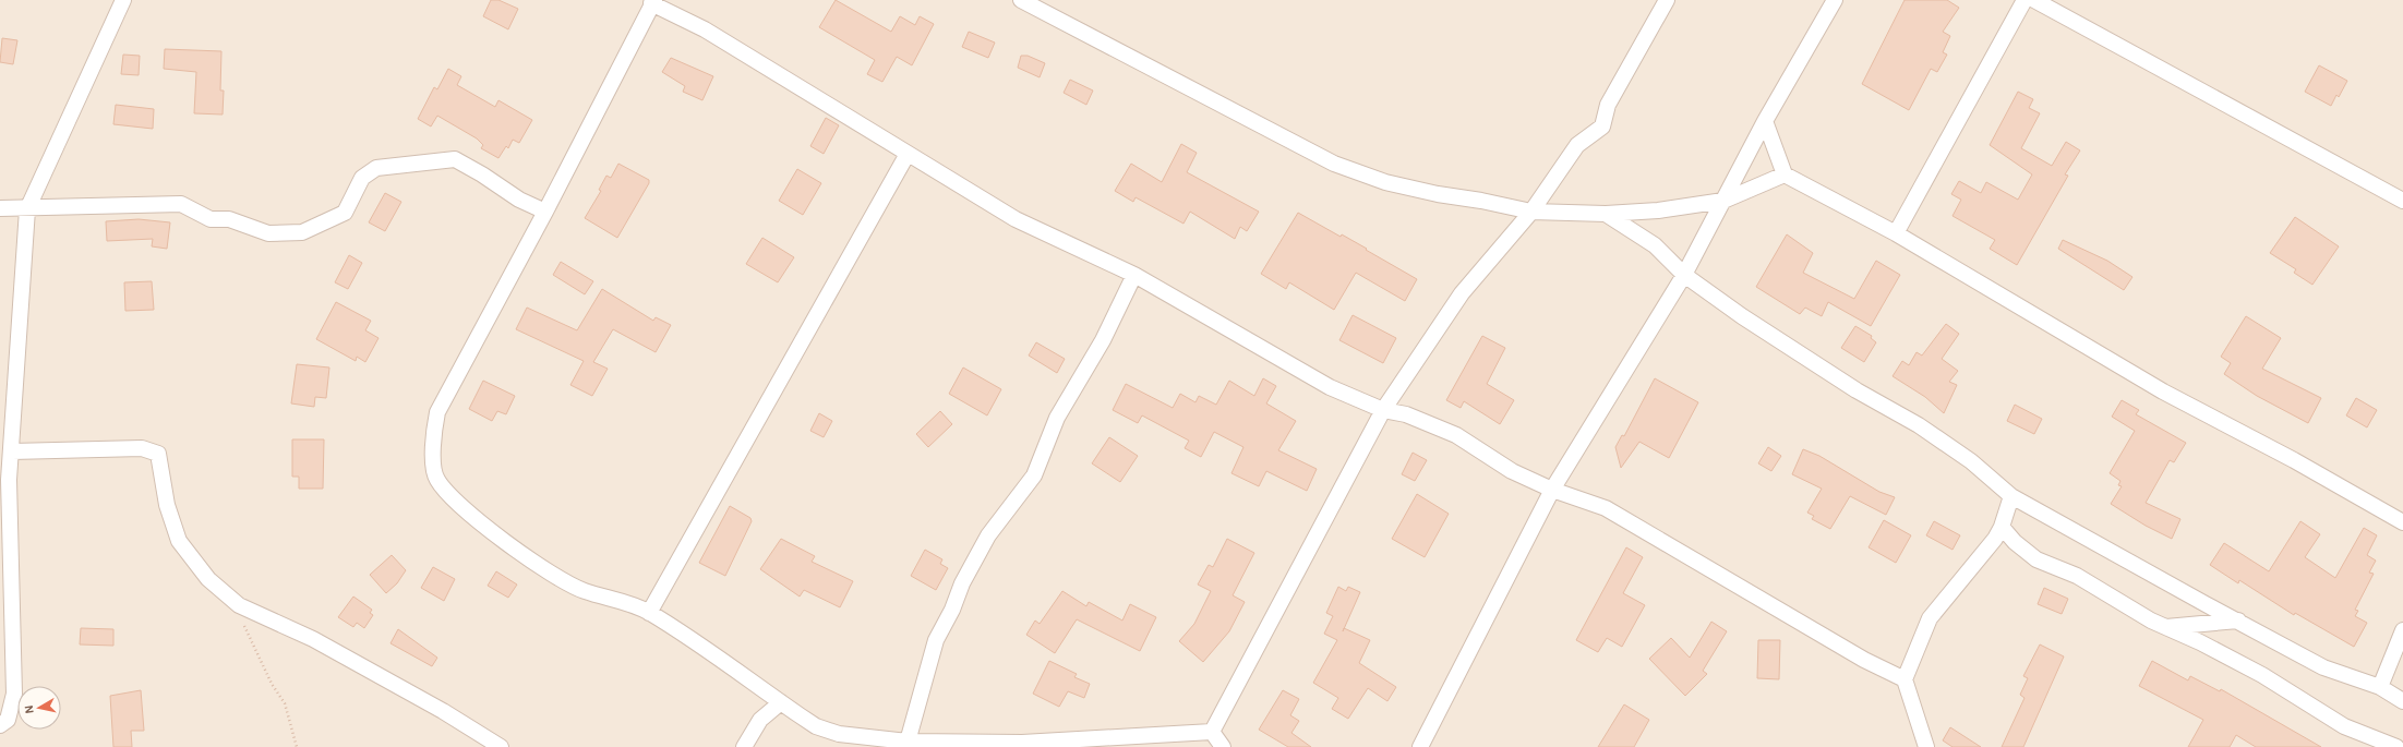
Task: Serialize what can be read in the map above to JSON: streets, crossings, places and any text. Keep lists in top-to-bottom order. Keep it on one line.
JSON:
{"north":"left"}
